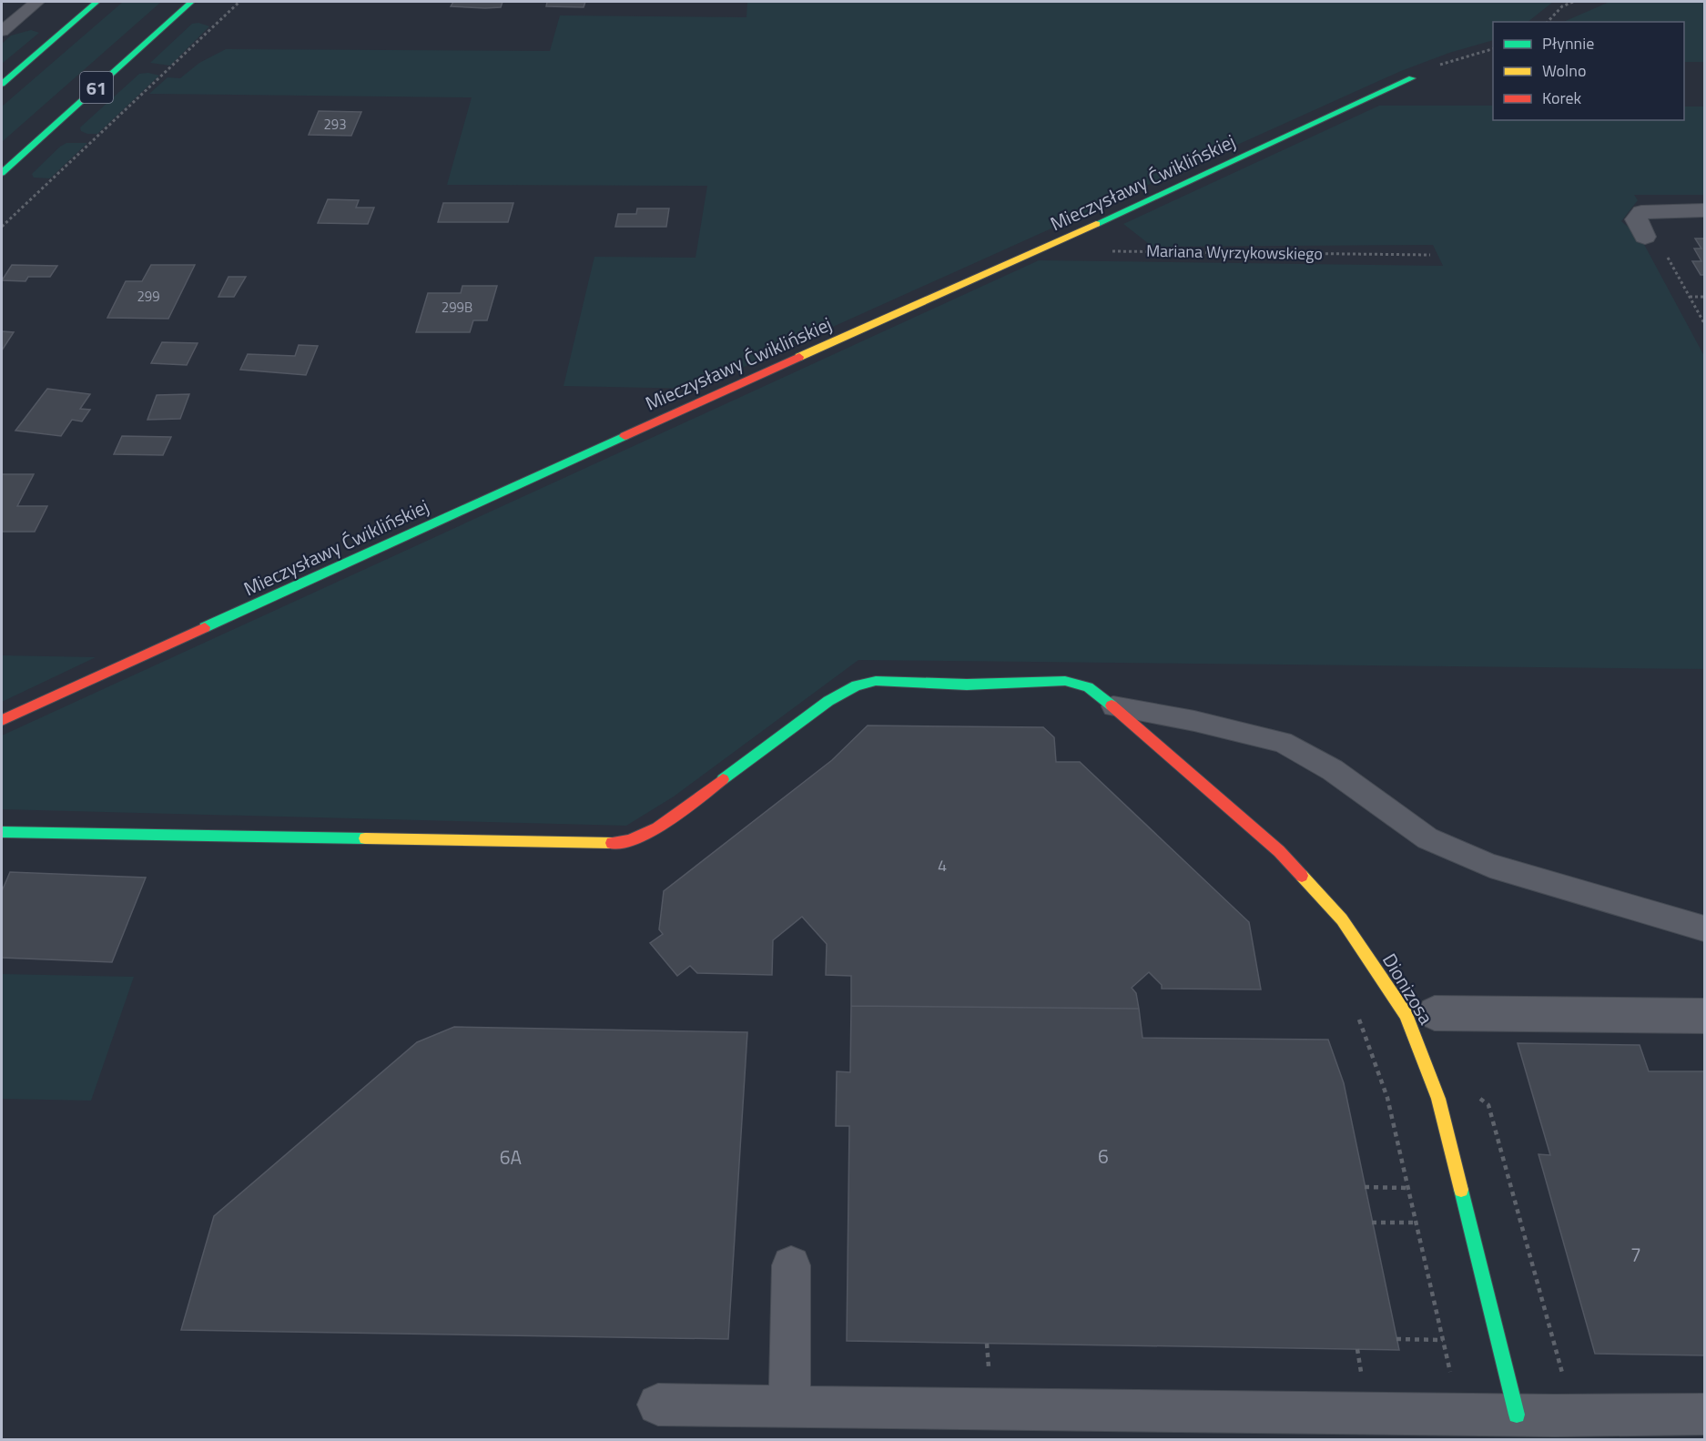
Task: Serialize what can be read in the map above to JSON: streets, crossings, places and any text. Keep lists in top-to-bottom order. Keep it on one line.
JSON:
{"streets":{"street":["61","Mieczysławy Ćwiklińskiej","Dionizosa"],"path":["Mariana Wyrzykowskiego"]},"house_numbers":["293","299","299B","4","6","6A","7"],"legend":["Płynnie","Wolno","Korek"]}
